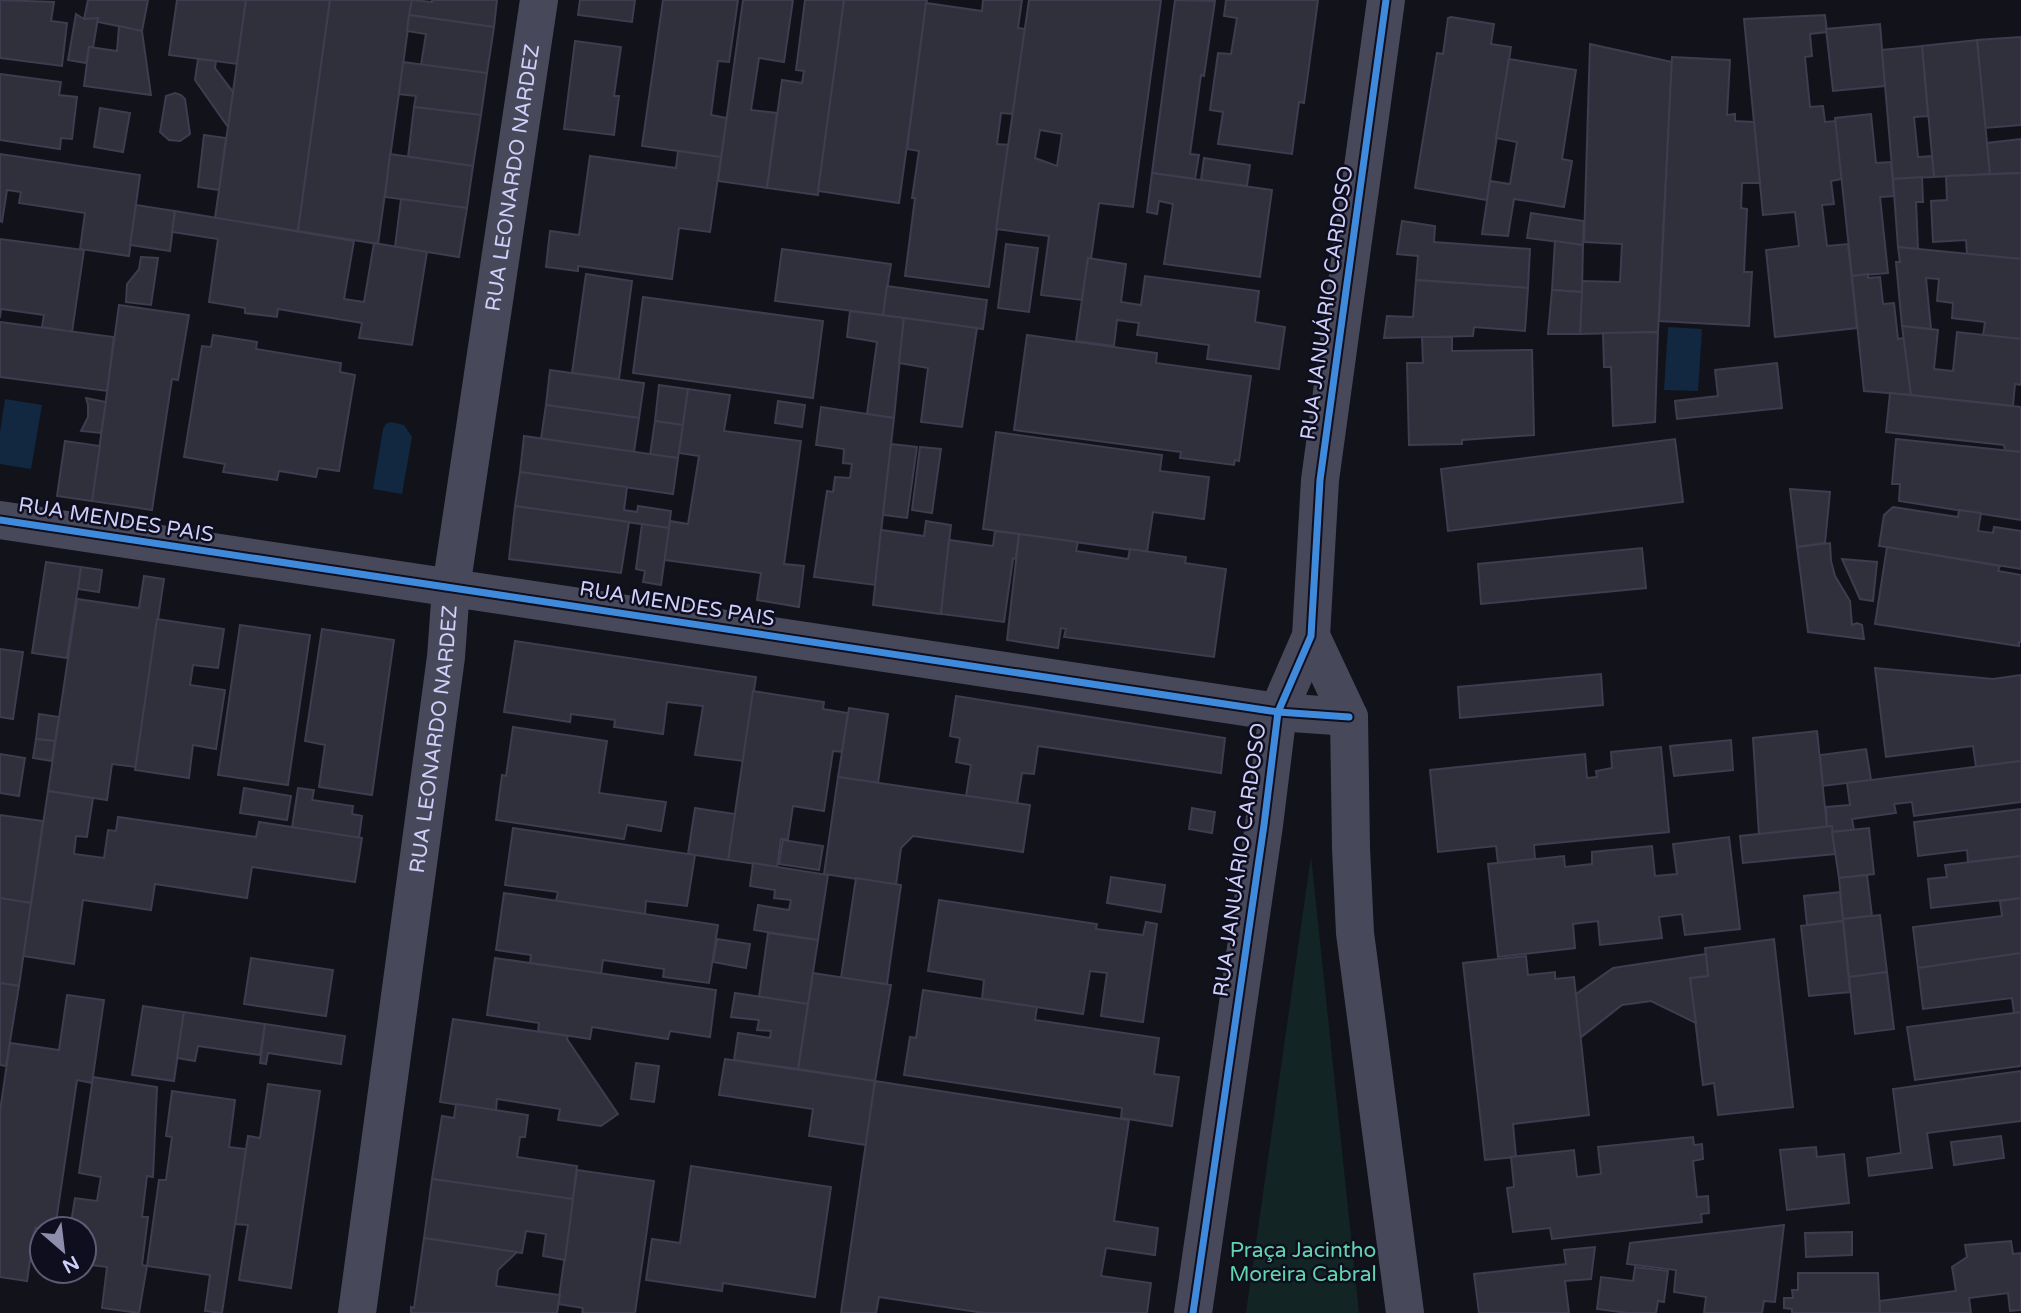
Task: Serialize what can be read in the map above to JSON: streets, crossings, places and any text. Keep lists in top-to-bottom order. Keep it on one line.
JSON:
{"streets":{"street":["RUA LEONARDO NARDEZ","RUA JANUÁRIO CARDOSO","RUA MENDES PAIS"]},"crossings":[["RUA LEONARDO NARDEZ","RUA MENDES PAIS"],["RUA JANUÁRIO CARDOSO","RUA MENDES PAIS"]],"parks":["Praça Jacintho Moreira Cabral"],"north":"bottom right"}
